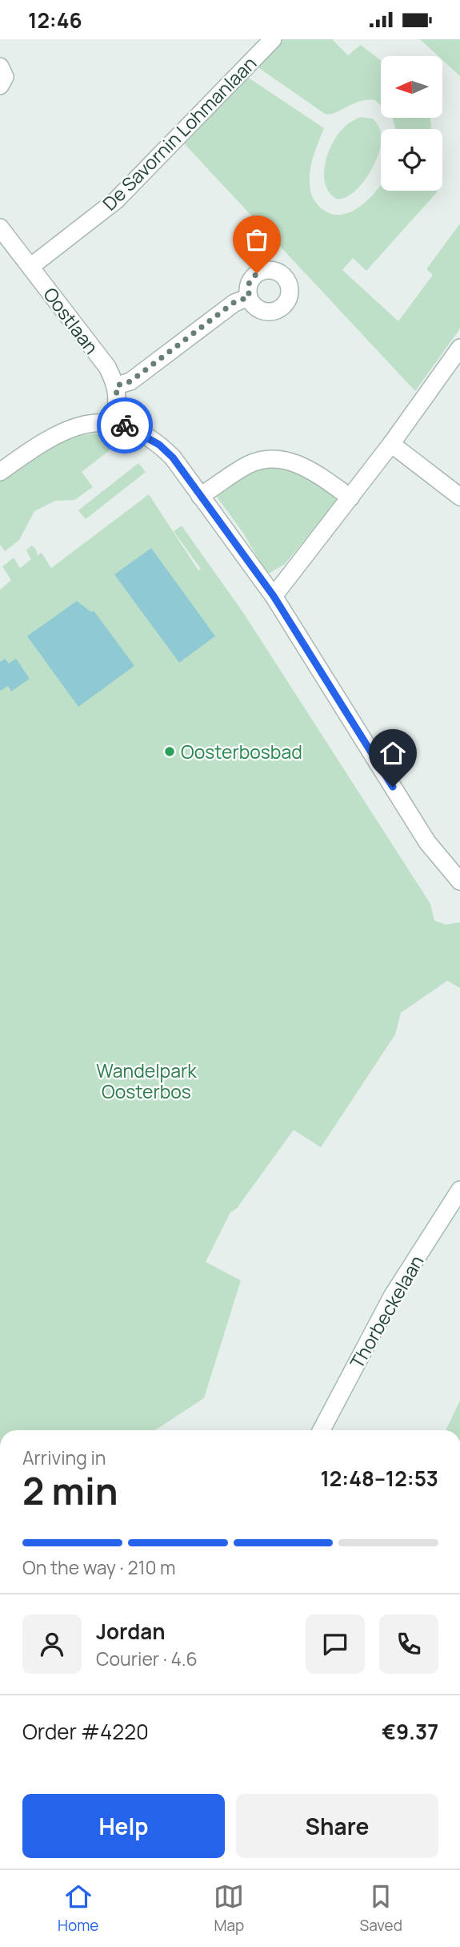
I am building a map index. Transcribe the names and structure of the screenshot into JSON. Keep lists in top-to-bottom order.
{
  "streets": {
    "street": ["De Savornin Lohmanlaan", "Oostlaan", "Thorbeckelaan"]
  },
  "crossings": [
    ["De Savornin Lohmanlaan", "Oostlaan"]
  ],
  "parks": ["Wandelpark Oosterbos"],
  "places": ["Oosterbosbad"],
  "north": "left",
  "page": {
    "status": "12:46",
    "heading": ["2 min", "Arriving in", "12:48–12:53"],
    "panel": [
      "Jordan",
      "Courier · 4.6",
      "Order #4220",
      "€9.37"
    ],
    "bar": "On the way · 210 m",
    "buttons": ["Help", "Share"],
    "tabs": ["Home", "Map", "Saved"]
  }
}
